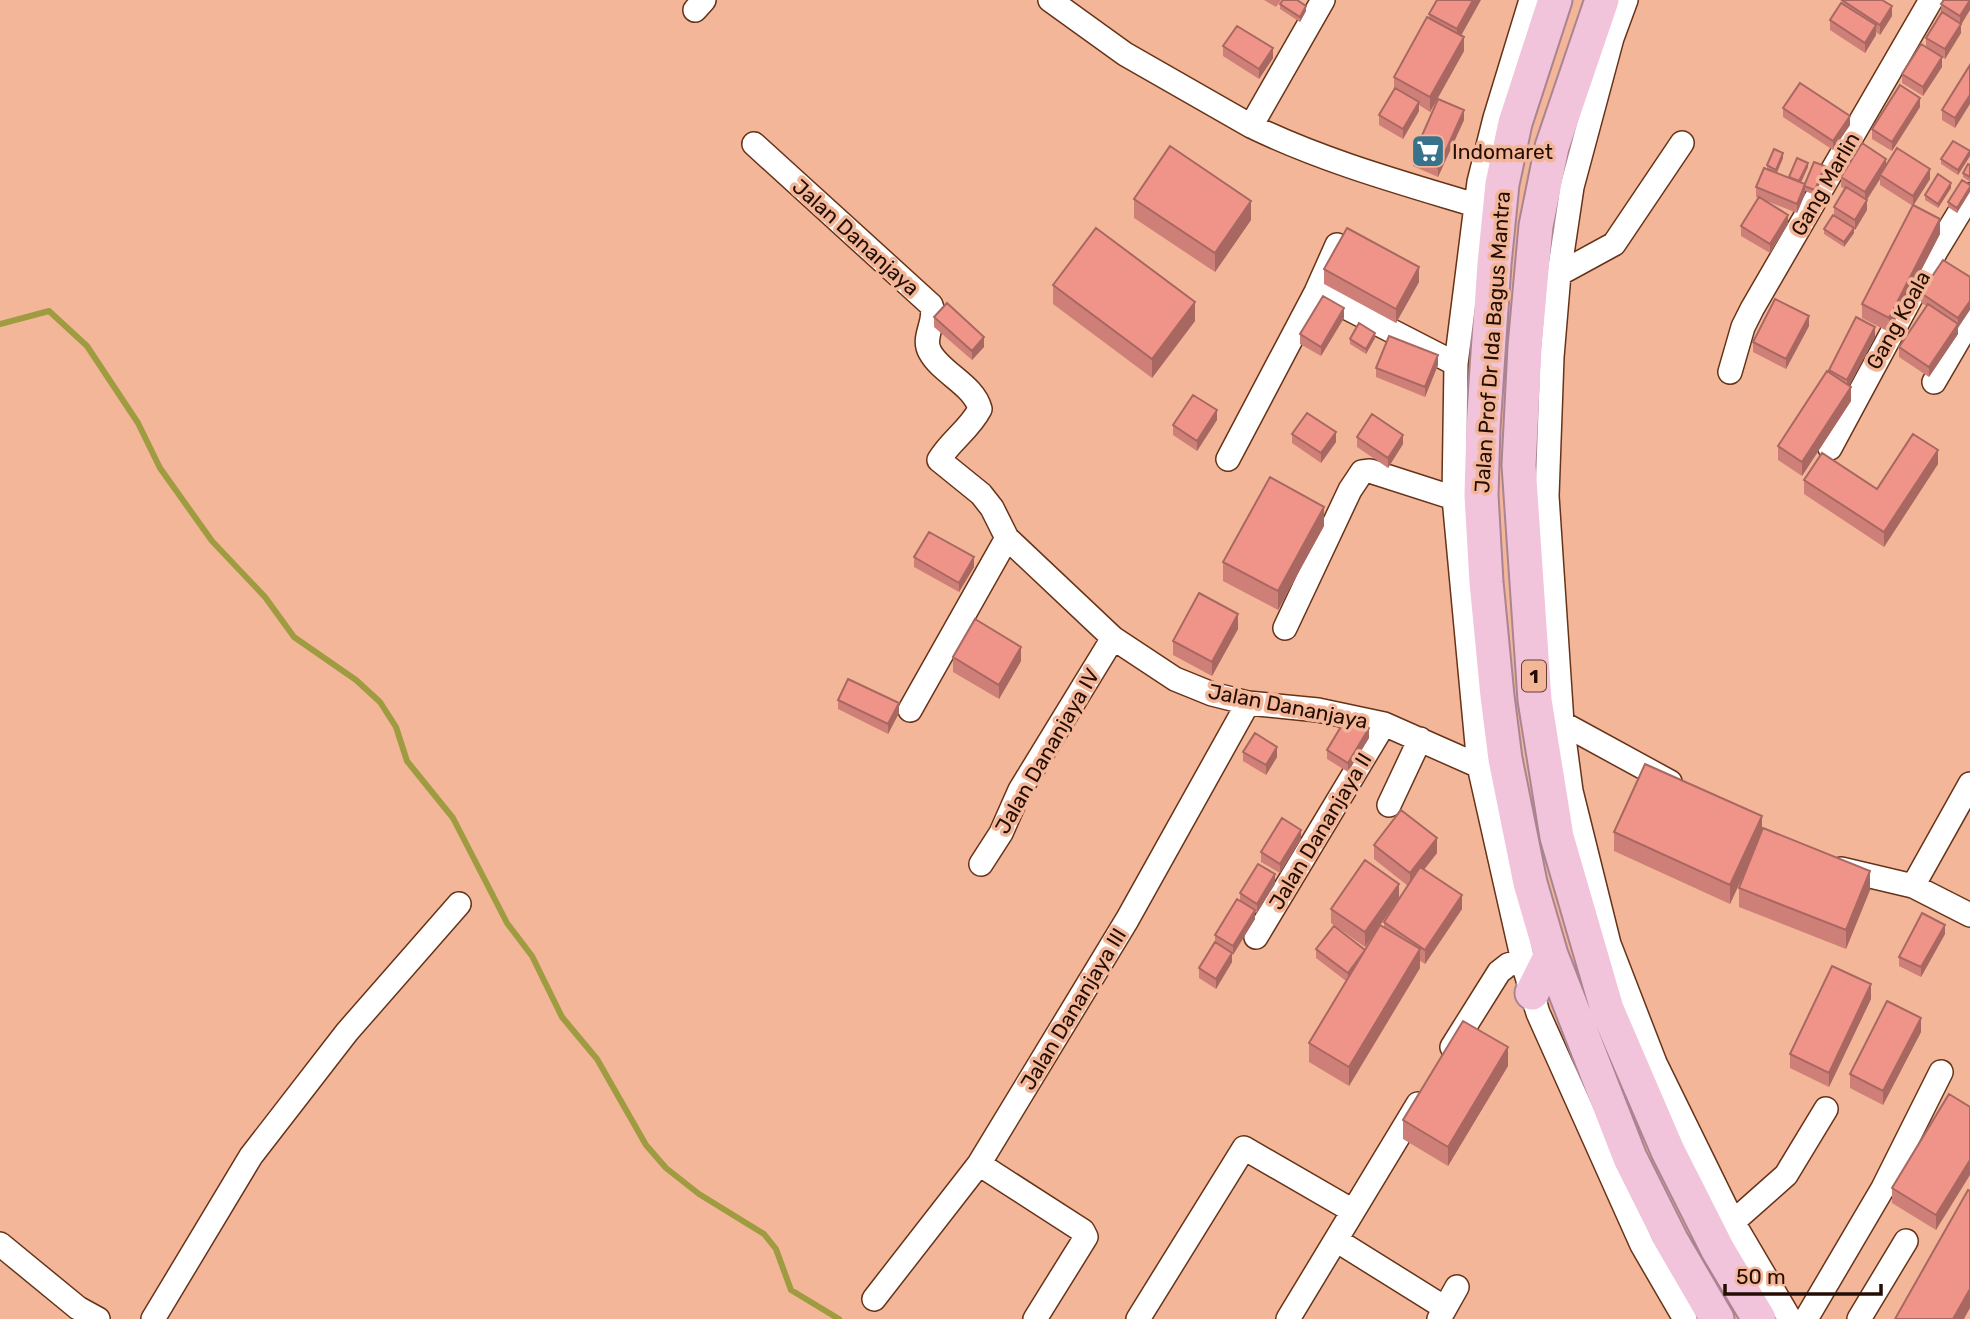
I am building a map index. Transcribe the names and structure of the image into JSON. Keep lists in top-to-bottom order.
{
  "streets": {
    "highway": ["Jalan Prof Dr Ida Bagus Mantra", "1"],
    "street": [
      "Gang Marlin",
      "Jalan Dananjaya",
      "Gang Koala",
      "Jalan Dananjaya IV",
      "Jalan Dananjaya II",
      "Jalan Dananjaya III"
    ]
  },
  "crossings": [
    ["Jalan Dananjaya", "Jalan Dananjaya IV"],
    ["Jalan Dananjaya", "Jalan Dananjaya II"],
    ["Jalan Dananjaya", "Jalan Dananjaya III"]
  ],
  "places": {
    "supermarket": ["Indomaret"]
  },
  "scale_bar": "50 m"
}
